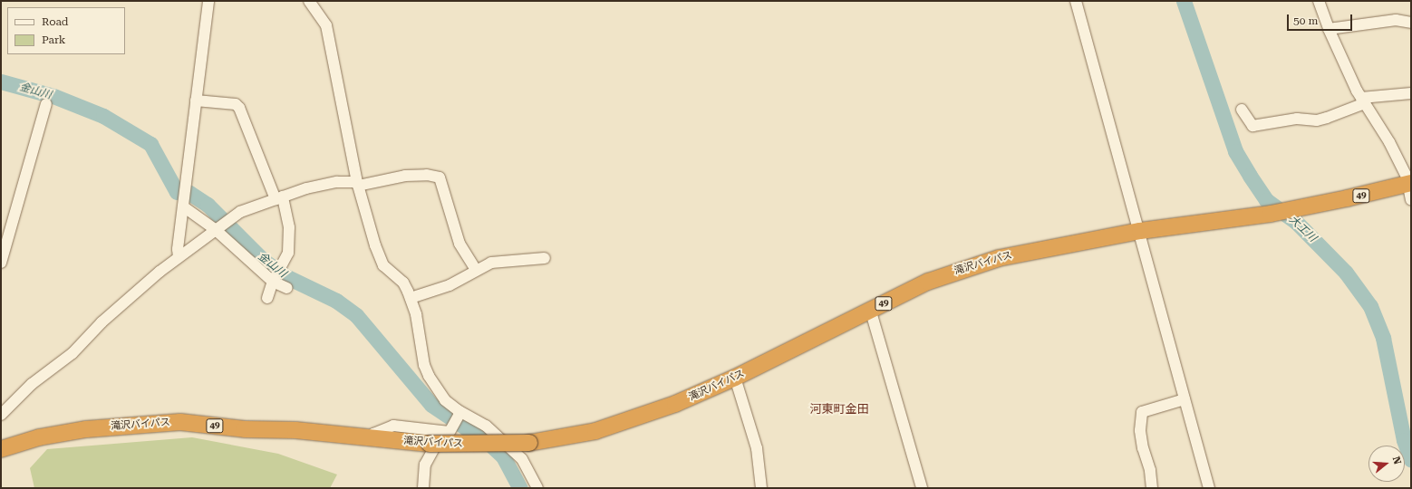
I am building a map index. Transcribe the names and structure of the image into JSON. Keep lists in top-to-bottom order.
{
  "streets": {
    "highway": ["49", "滝沢バイパス"]
  },
  "districts": ["河東町金田"],
  "water": ["金山川", "大工川"],
  "legend": ["Road", "Park"],
  "scale_bar": "50 m",
  "north": "right"
}
